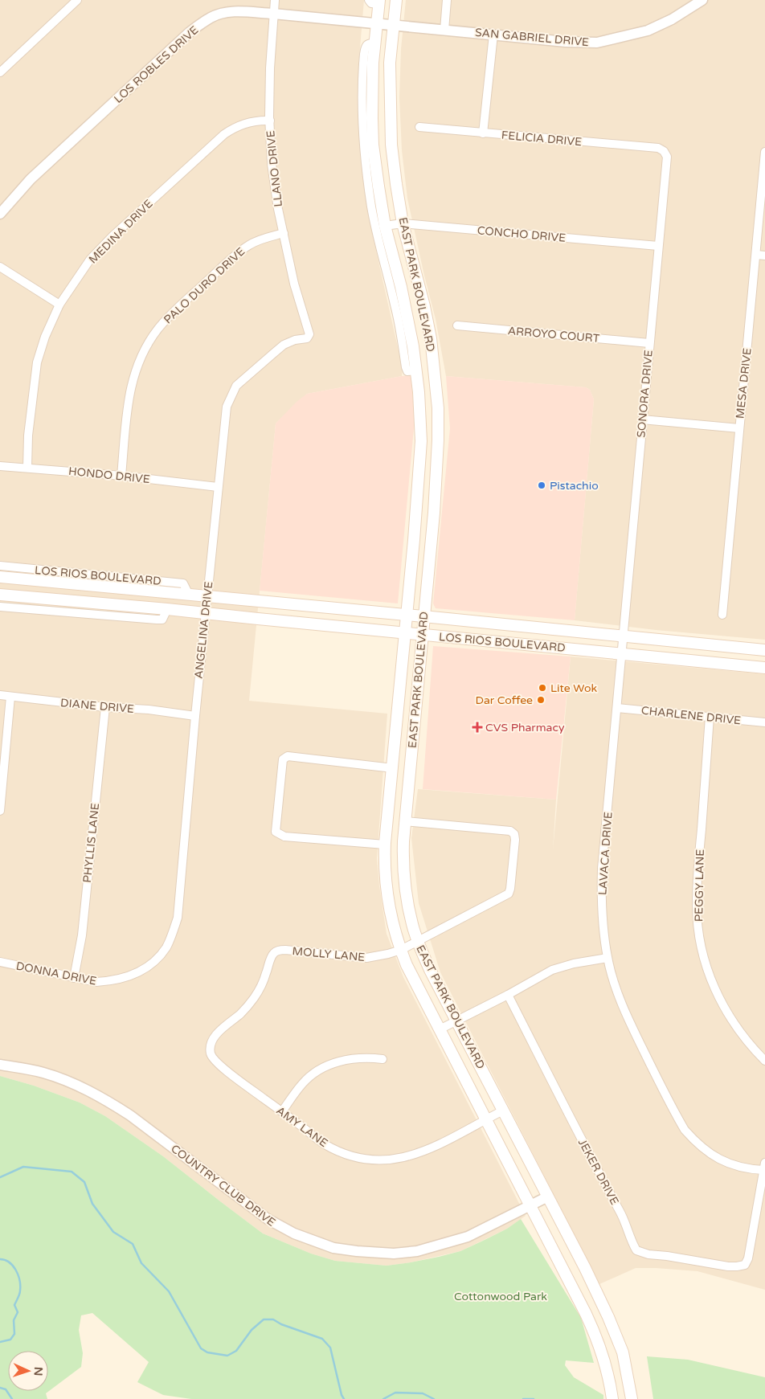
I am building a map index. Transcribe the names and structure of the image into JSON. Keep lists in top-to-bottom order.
{
  "streets": {
    "main road": ["EAST PARK BOULEVARD", "LOS RIOS BOULEVARD"],
    "street": [
      "SAN GABRIEL DRIVE",
      "LOS ROBLES DRIVE",
      "FELICIA DRIVE",
      "LLANO DRIVE",
      "MEDINA DRIVE",
      "CONCHO DRIVE",
      "PALO DURO DRIVE",
      "ARROYO COURT",
      "MESA DRIVE",
      "SONORA DRIVE",
      "HONDO DRIVE",
      "ANGELINA DRIVE",
      "DIANE DRIVE",
      "CHARLENE DRIVE",
      "PHYLLIS LANE",
      "LAVACA DRIVE",
      "PEGGY LANE",
      "MOLLY LANE",
      "DONNA DRIVE",
      "AMY LANE",
      "JEKER DRIVE",
      "COUNTRY CLUB DRIVE"
    ]
  },
  "crossings": [
    ["SAN GABRIEL DRIVE", "LOS ROBLES DRIVE"],
    ["SAN GABRIEL DRIVE", "EAST PARK BOULEVARD"],
    ["LOS ROBLES DRIVE", "LLANO DRIVE"],
    ["LOS ROBLES DRIVE", "EAST PARK BOULEVARD"],
    ["FELICIA DRIVE", "SONORA DRIVE"],
    ["LLANO DRIVE", "MEDINA DRIVE"],
    ["LLANO DRIVE", "PALO DURO DRIVE"],
    ["LLANO DRIVE", "ANGELINA DRIVE"],
    ["MEDINA DRIVE", "HONDO DRIVE"],
    ["CONCHO DRIVE", "EAST PARK BOULEVARD"],
    ["CONCHO DRIVE", "SONORA DRIVE"],
    ["EAST PARK BOULEVARD", "LOS RIOS BOULEVARD"],
    ["EAST PARK BOULEVARD", "MOLLY LANE"],
    ["EAST PARK BOULEVARD", "AMY LANE"],
    ["EAST PARK BOULEVARD", "COUNTRY CLUB DRIVE"],
    ["PALO DURO DRIVE", "HONDO DRIVE"],
    ["ARROYO COURT", "SONORA DRIVE"],
    ["SONORA DRIVE", "LOS RIOS BOULEVARD"],
    ["SONORA DRIVE", "LAVACA DRIVE"],
    ["HONDO DRIVE", "ANGELINA DRIVE"],
    ["LOS RIOS BOULEVARD", "ANGELINA DRIVE"],
    ["LOS RIOS BOULEVARD", "LAVACA DRIVE"],
    ["ANGELINA DRIVE", "DIANE DRIVE"],
    ["ANGELINA DRIVE", "DONNA DRIVE"],
    ["DIANE DRIVE", "PHYLLIS LANE"],
    ["CHARLENE DRIVE", "LAVACA DRIVE"],
    ["CHARLENE DRIVE", "PEGGY LANE"],
    ["PHYLLIS LANE", "DONNA DRIVE"],
    ["LAVACA DRIVE", "JEKER DRIVE"],
    ["MOLLY LANE", "AMY LANE"]
  ],
  "parks": ["Cottonwood Park"],
  "places": {
    "other": ["Pistachio", "Lite Wok", "Dar Coffee"],
    "health": ["CVS Pharmacy"]
  },
  "north": "right"
}
